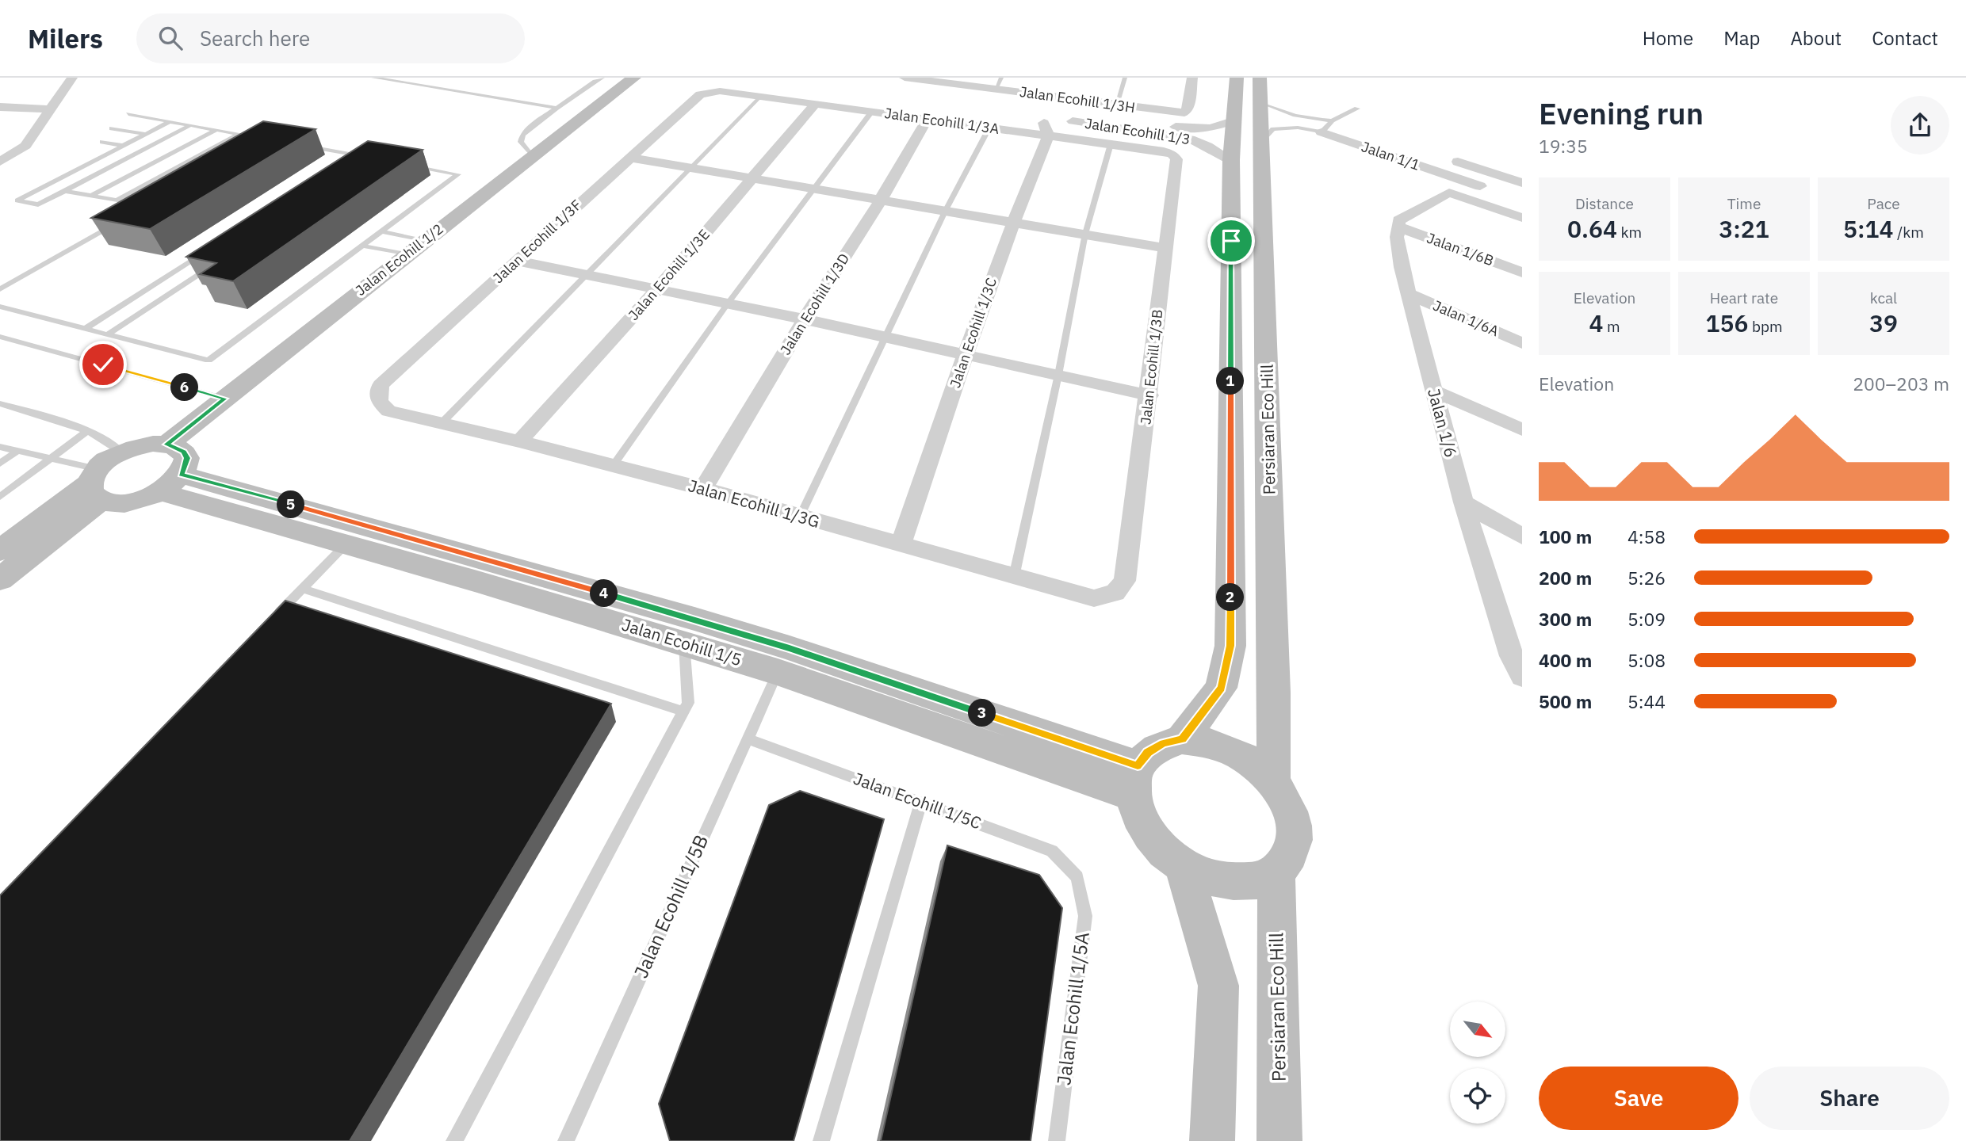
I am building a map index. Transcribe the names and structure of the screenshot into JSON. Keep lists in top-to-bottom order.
{
  "streets": {
    "street": [
      "Jalan Ecohill 1/3H",
      "Jalan Ecohill 1/3A",
      "Jalan Ecohill 1/3",
      "Jalan 1/1",
      "Jalan Ecohill 1/3F",
      "Jalan 1/6B",
      "Jalan Ecohill 1/2",
      "Jalan Ecohill 1/3E",
      "Jalan Ecohill 1/3D",
      "Jalan 1/6A",
      "Jalan Ecohill 1/3C",
      "Jalan Ecohill 1/3B",
      "Jalan 1/6",
      "Persiaran Eco Hill",
      "Jalan Ecohill 1/3G",
      "Jalan Ecohill 1/5"
    ],
    "lane": ["Jalan Ecohill 1/5C", "Jalan Ecohill 1/5B", "Jalan Ecohill 1/5A"]
  },
  "crossings": [
    ["Jalan Ecohill 1/3H", "Jalan Ecohill 1/3"],
    ["Jalan Ecohill 1/3A", "Jalan Ecohill 1/3"],
    ["Jalan Ecohill 1/3A", "Jalan Ecohill 1/3F"],
    ["Jalan Ecohill 1/3A", "Jalan Ecohill 1/3E"],
    ["Jalan Ecohill 1/3A", "Jalan Ecohill 1/3D"],
    ["Jalan Ecohill 1/3A", "Jalan Ecohill 1/3C"],
    ["Jalan Ecohill 1/3A", "Jalan Ecohill 1/3B"],
    ["Jalan Ecohill 1/3", "Jalan Ecohill 1/3C"],
    ["Jalan 1/1", "Persiaran Eco Hill"],
    ["Jalan Ecohill 1/3F", "Jalan Ecohill 1/3G"],
    ["Jalan 1/6B", "Jalan 1/6"],
    ["Jalan Ecohill 1/3E", "Jalan Ecohill 1/3G"],
    ["Jalan Ecohill 1/3D", "Jalan Ecohill 1/3G"],
    ["Jalan 1/6A", "Jalan 1/6"],
    ["Jalan Ecohill 1/3C", "Jalan Ecohill 1/3G"],
    ["Jalan Ecohill 1/3B", "Jalan Ecohill 1/3G"],
    ["Persiaran Eco Hill", "Jalan Ecohill 1/5"],
    ["Jalan Ecohill 1/5", "Jalan Ecohill 1/5B"],
    ["Jalan Ecohill 1/5C", "Jalan Ecohill 1/5B"],
    ["Jalan Ecohill 1/5C", "Jalan Ecohill 1/5A"]
  ],
  "north": "bottom right",
  "page": {
    "header": "Milers",
    "search": "Search here",
    "nav": [
      "Home",
      "Map",
      "About",
      "Contact"
    ],
    "heading": ["Evening run", "19:35"],
    "stats": [
      ["Distance", "0.64 km"],
      ["Time", "3:21"],
      ["Pace", "5:14 /km"],
      ["Elevation", "4 m"],
      ["Heart rate", "156 bpm"],
      ["kcal", "39"]
    ],
    "chart": ["Elevation", "200–203 m"],
    "pins": [
      "1",
      "6",
      "5",
      "4",
      "2",
      "3"
    ],
    "list": [
      {
        "name": "100 m",
        "note": "4:58"
      },
      {
        "name": "200 m",
        "note": "5:26"
      },
      {
        "name": "300 m",
        "note": "5:09"
      },
      {
        "name": "400 m",
        "note": "5:08"
      },
      {
        "name": "500 m",
        "note": "5:44"
      }
    ],
    "buttons": ["Save", "Share"]
  }
}
